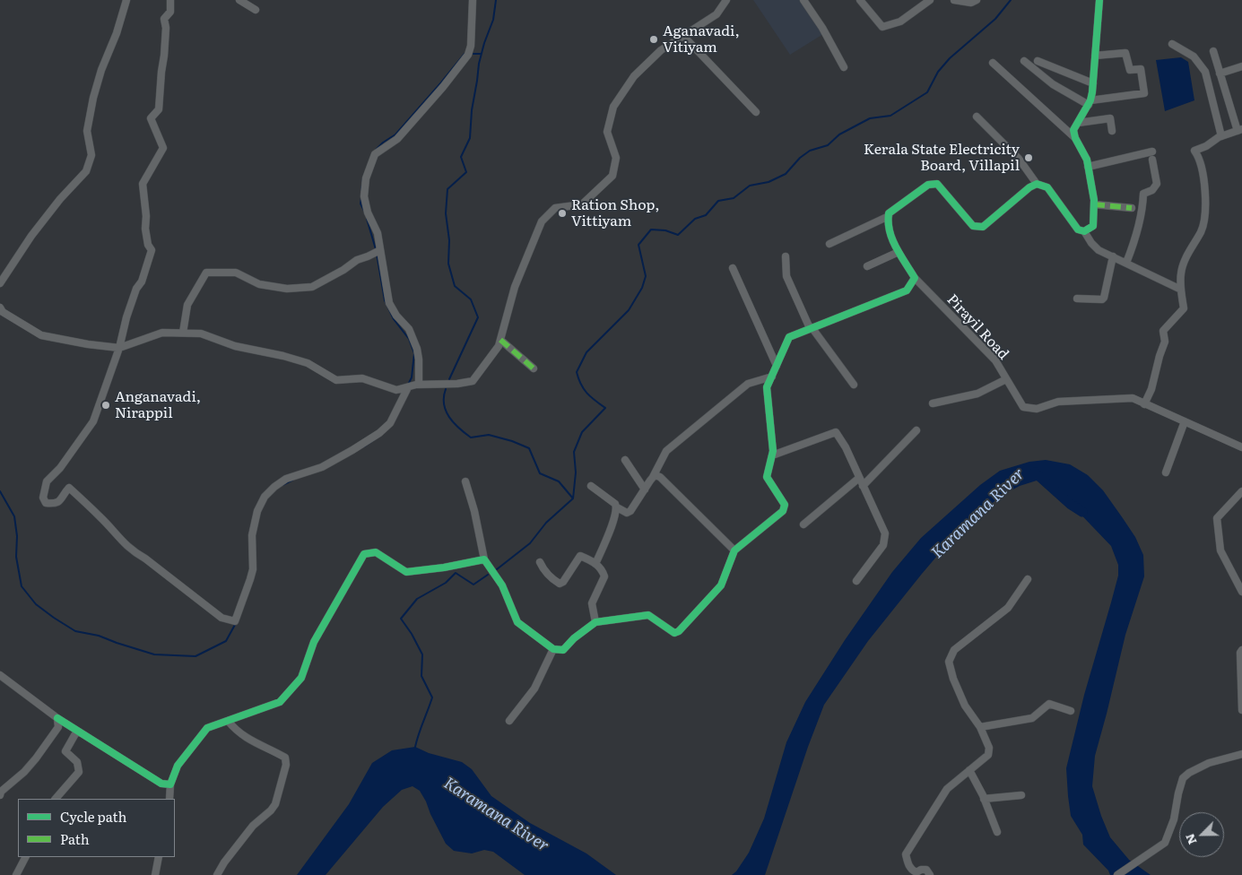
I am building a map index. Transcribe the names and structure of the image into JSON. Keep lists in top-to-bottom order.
{
  "streets": {
    "street": ["Pirayil Road"]
  },
  "water": ["Karamana River"],
  "places": [
    "Aganavadi, Vitiyam",
    "Kerala State Electricity Board, Villapil",
    "Ration Shop, Vittiyam",
    "Anganavadi, Nirappil"
  ],
  "legend": ["Cycle path", "Path"],
  "north": "bottom left"
}
